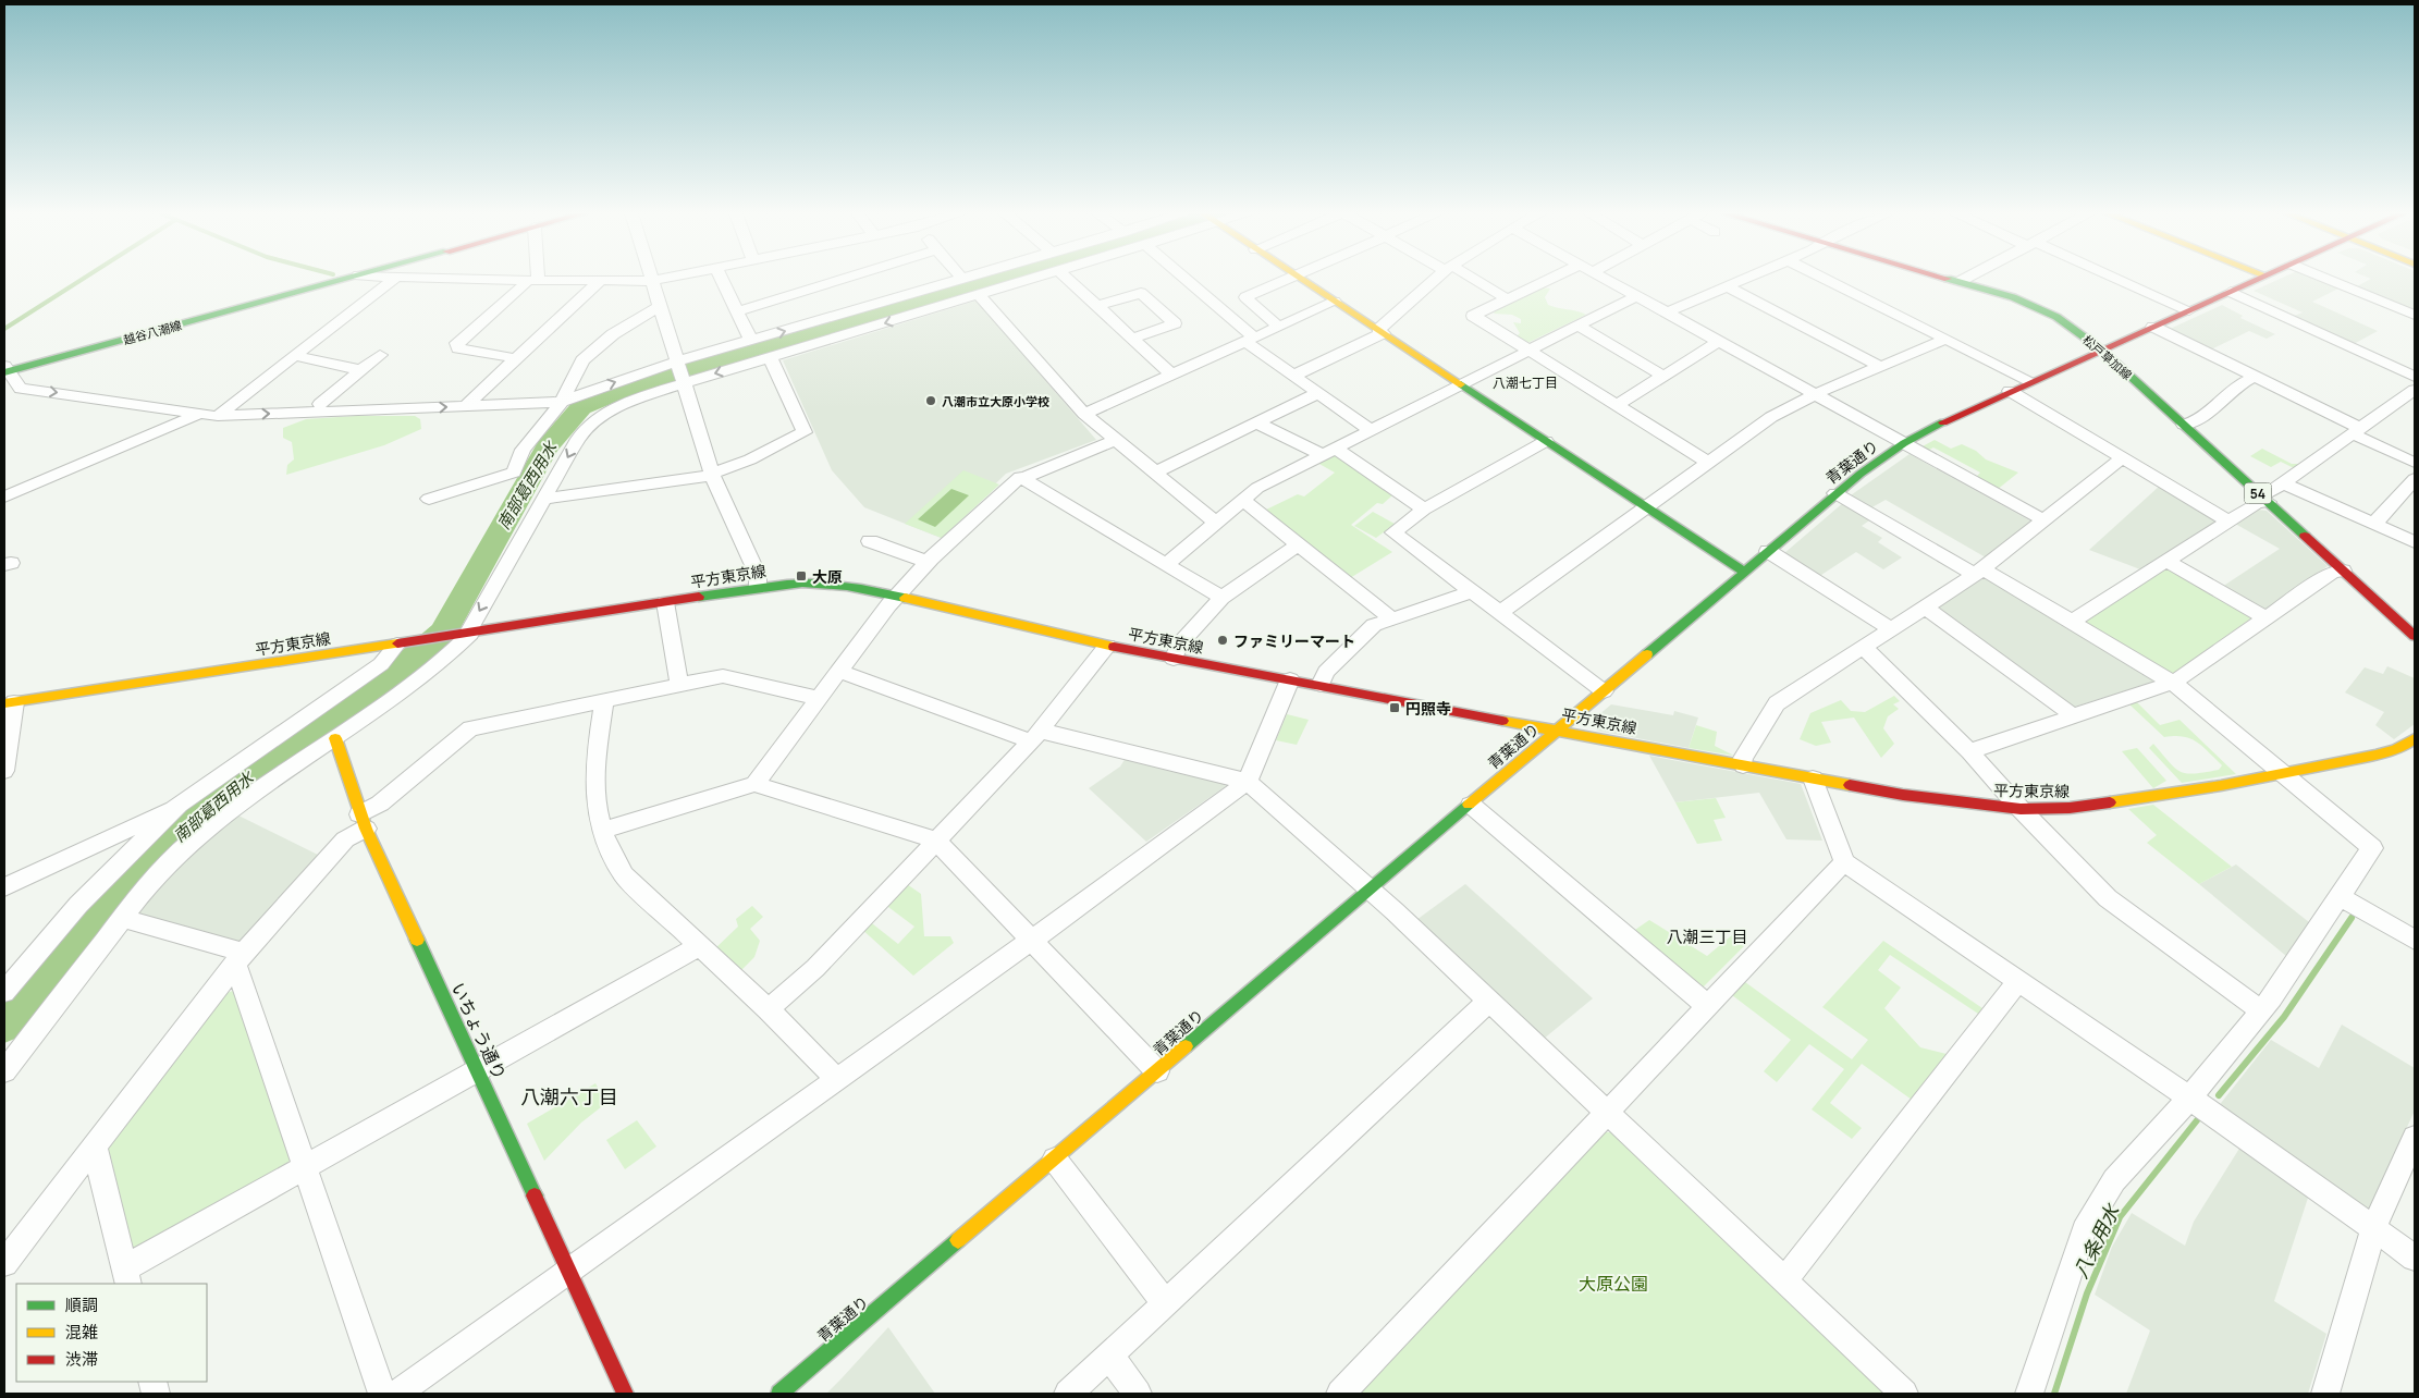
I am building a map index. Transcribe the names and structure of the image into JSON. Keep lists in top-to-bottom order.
{
  "streets": {
    "street": [
      "越谷八潮線",
      "松戸草加線",
      "青葉通り",
      "54",
      "平方東京線",
      "いちょう通り"
    ]
  },
  "crossings": [
    ["松戸草加線", "青葉通り"],
    ["青葉通り", "平方東京線"]
  ],
  "districts": ["八潮七丁目", "八潮三丁目", "八潮六丁目"],
  "water": ["南部葛西用水", "八条用水"],
  "parks": ["大原公園"],
  "places": {
    "other": ["八潮市立大原小学校", "ファミリーマート"],
    "transit": ["大原", "円照寺"]
  },
  "legend": ["順調", "混雑", "渋滞"]
}
